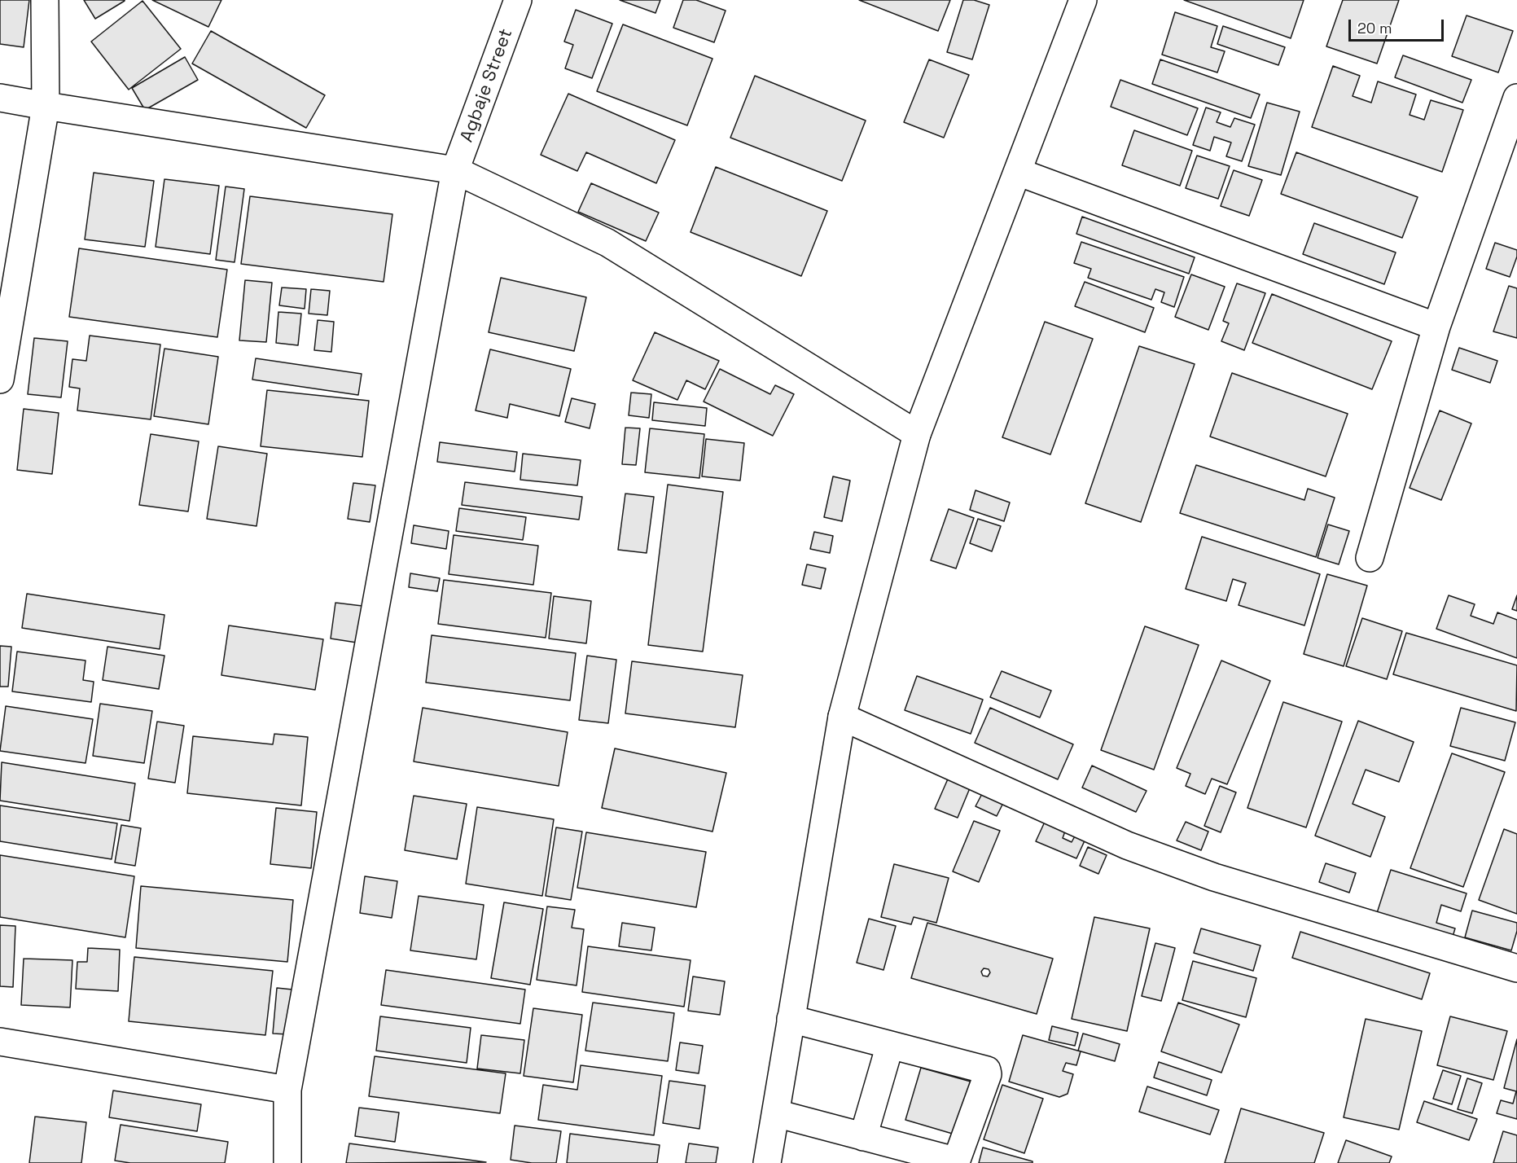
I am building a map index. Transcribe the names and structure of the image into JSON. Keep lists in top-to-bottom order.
{
  "streets": {
    "street": ["Agbaje Street"]
  },
  "scale_bar": "20 m"
}
